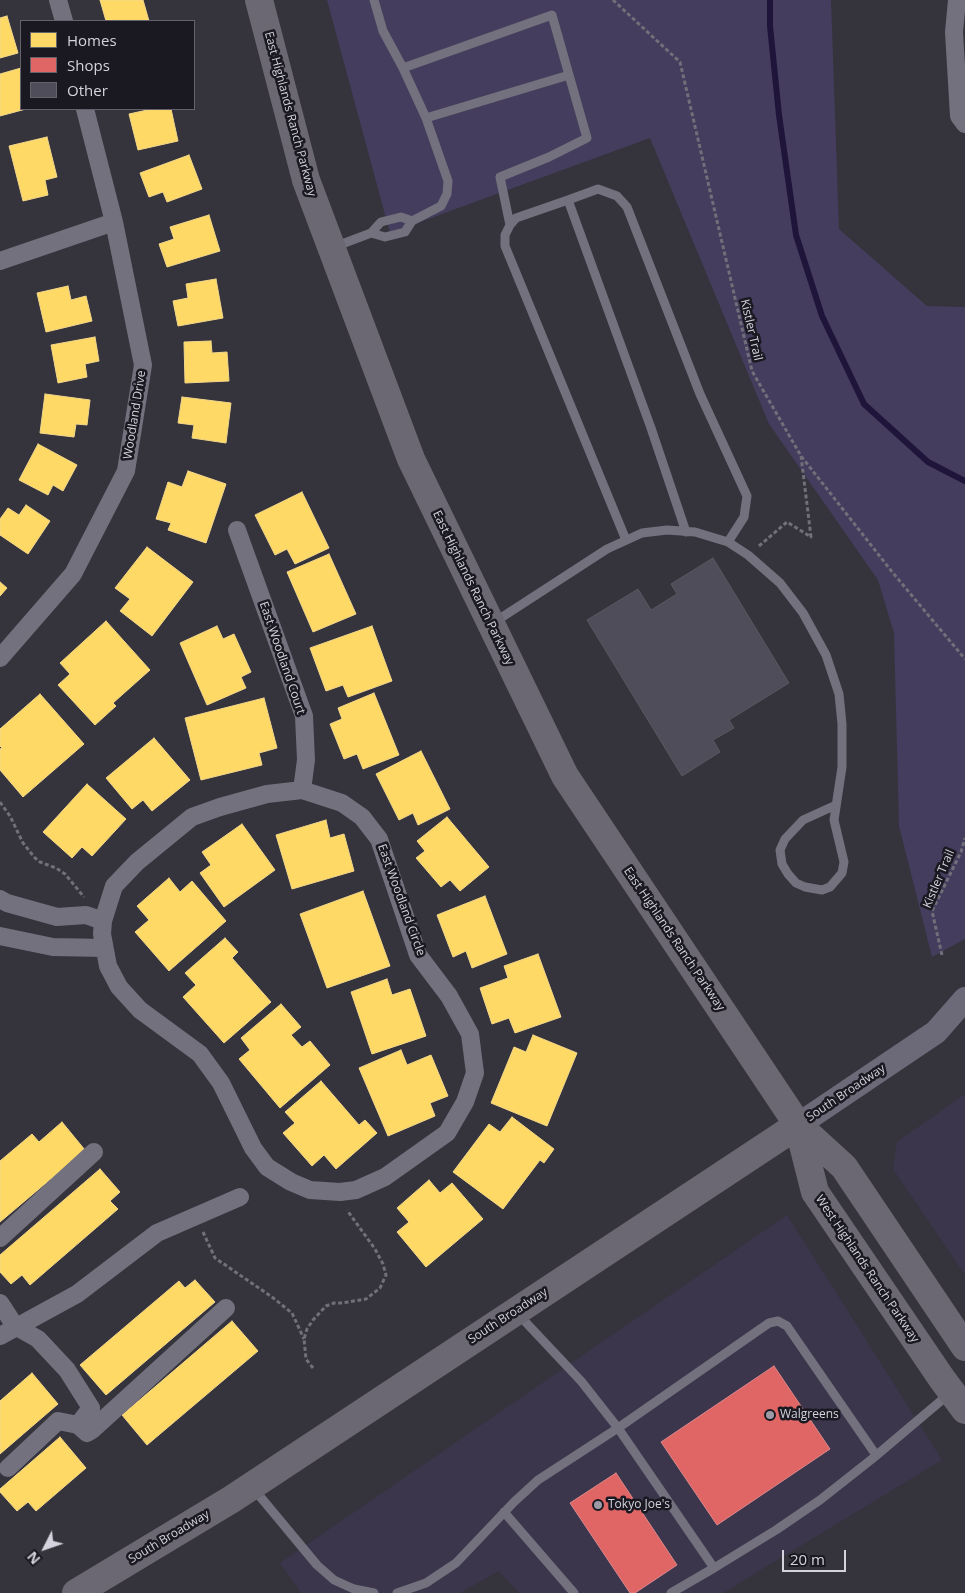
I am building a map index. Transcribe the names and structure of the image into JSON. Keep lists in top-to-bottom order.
{
  "streets": {
    "main road": ["East Highlands Ranch Parkway", "South Broadway", "West Highlands Ranch Parkway"],
    "street": ["Woodland Drive", "East Woodland Court", "East Woodland Circle"],
    "path": ["Kistler Trail"]
  },
  "crossings": [
    ["East Highlands Ranch Parkway", "South Broadway"],
    ["East Highlands Ranch Parkway", "West Highlands Ranch Parkway"],
    ["East Woodland Court", "East Woodland Circle"],
    ["South Broadway", "West Highlands Ranch Parkway"]
  ],
  "places": ["Walgreens", "Tokyo Joe's"],
  "legend": ["Homes", "Shops", "Other"],
  "scale_bar": "20 m",
  "north": "bottom left"
}
